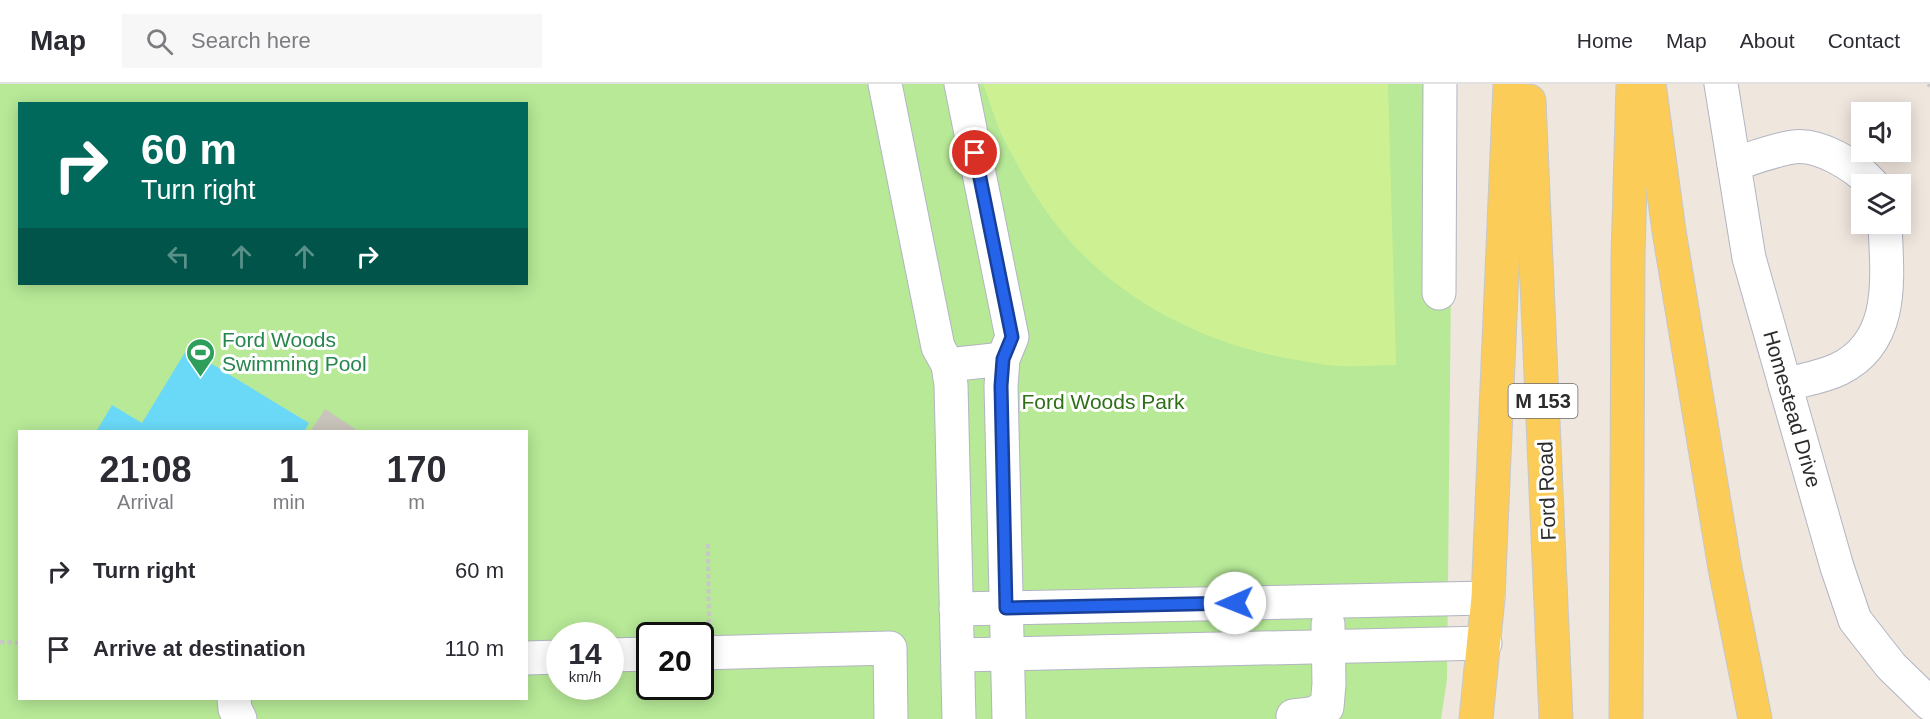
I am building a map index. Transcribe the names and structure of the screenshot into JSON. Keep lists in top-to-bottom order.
{
  "streets": {
    "main road": ["M 153", "Ford Road"],
    "street": ["Homestead Drive"]
  },
  "parks": ["Ford Woods Park"],
  "places": {
    "sports": ["Ford Woods Swimming Pool"]
  },
  "page": {
    "header": "Map",
    "search": "Search here",
    "nav": [
      "Home",
      "Map",
      "About",
      "Contact"
    ],
    "turn": ["60 m", "Turn right"],
    "eta": [
      "21:08",
      "Arrival",
      "1",
      "min",
      "170",
      "m"
    ],
    "list": [
      {
        "name": "Turn right",
        "value": "60 m"
      },
      {
        "name": "Arrive at destination",
        "value": "110 m"
      }
    ],
    "speed": "14 km/h",
    "limit": "20"
  }
}
